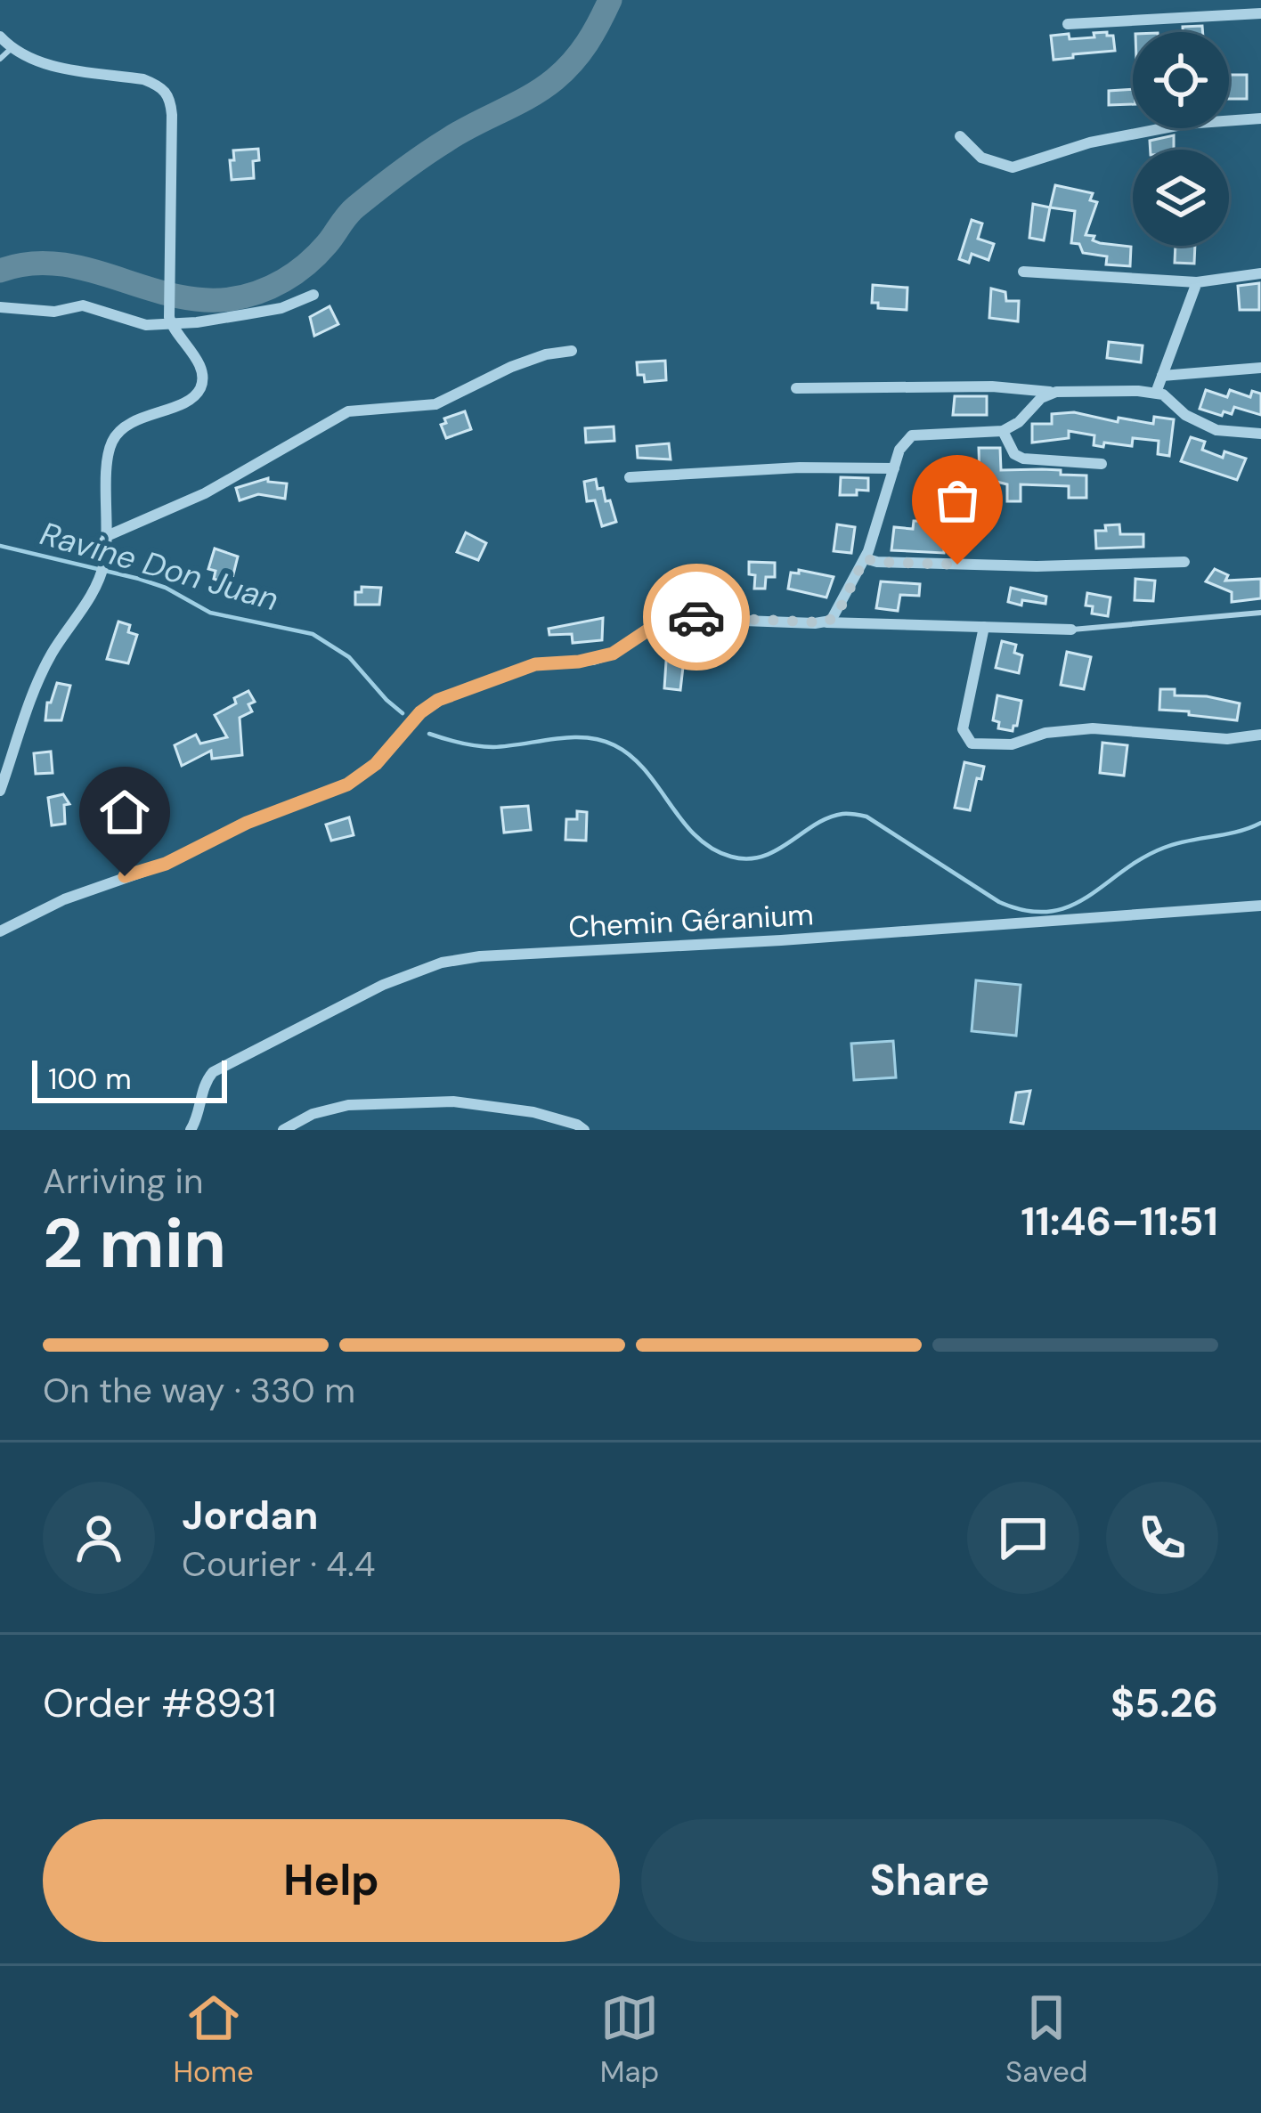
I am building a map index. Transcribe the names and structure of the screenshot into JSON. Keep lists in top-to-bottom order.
{
  "streets": {
    "street": ["Chemin Géranium"]
  },
  "water": ["Ravine Don Juan"],
  "scale_bar": "100 m",
  "page": {
    "scale": "100 m",
    "heading": ["2 min", "Arriving in", "11:46–11:51"],
    "panel": [
      "Jordan",
      "Courier · 4.4",
      "Order #8931",
      "$5.26"
    ],
    "bar": "On the way · 330 m",
    "buttons": ["Help", "Share"],
    "tabs": ["Home", "Map", "Saved"]
  }
}
